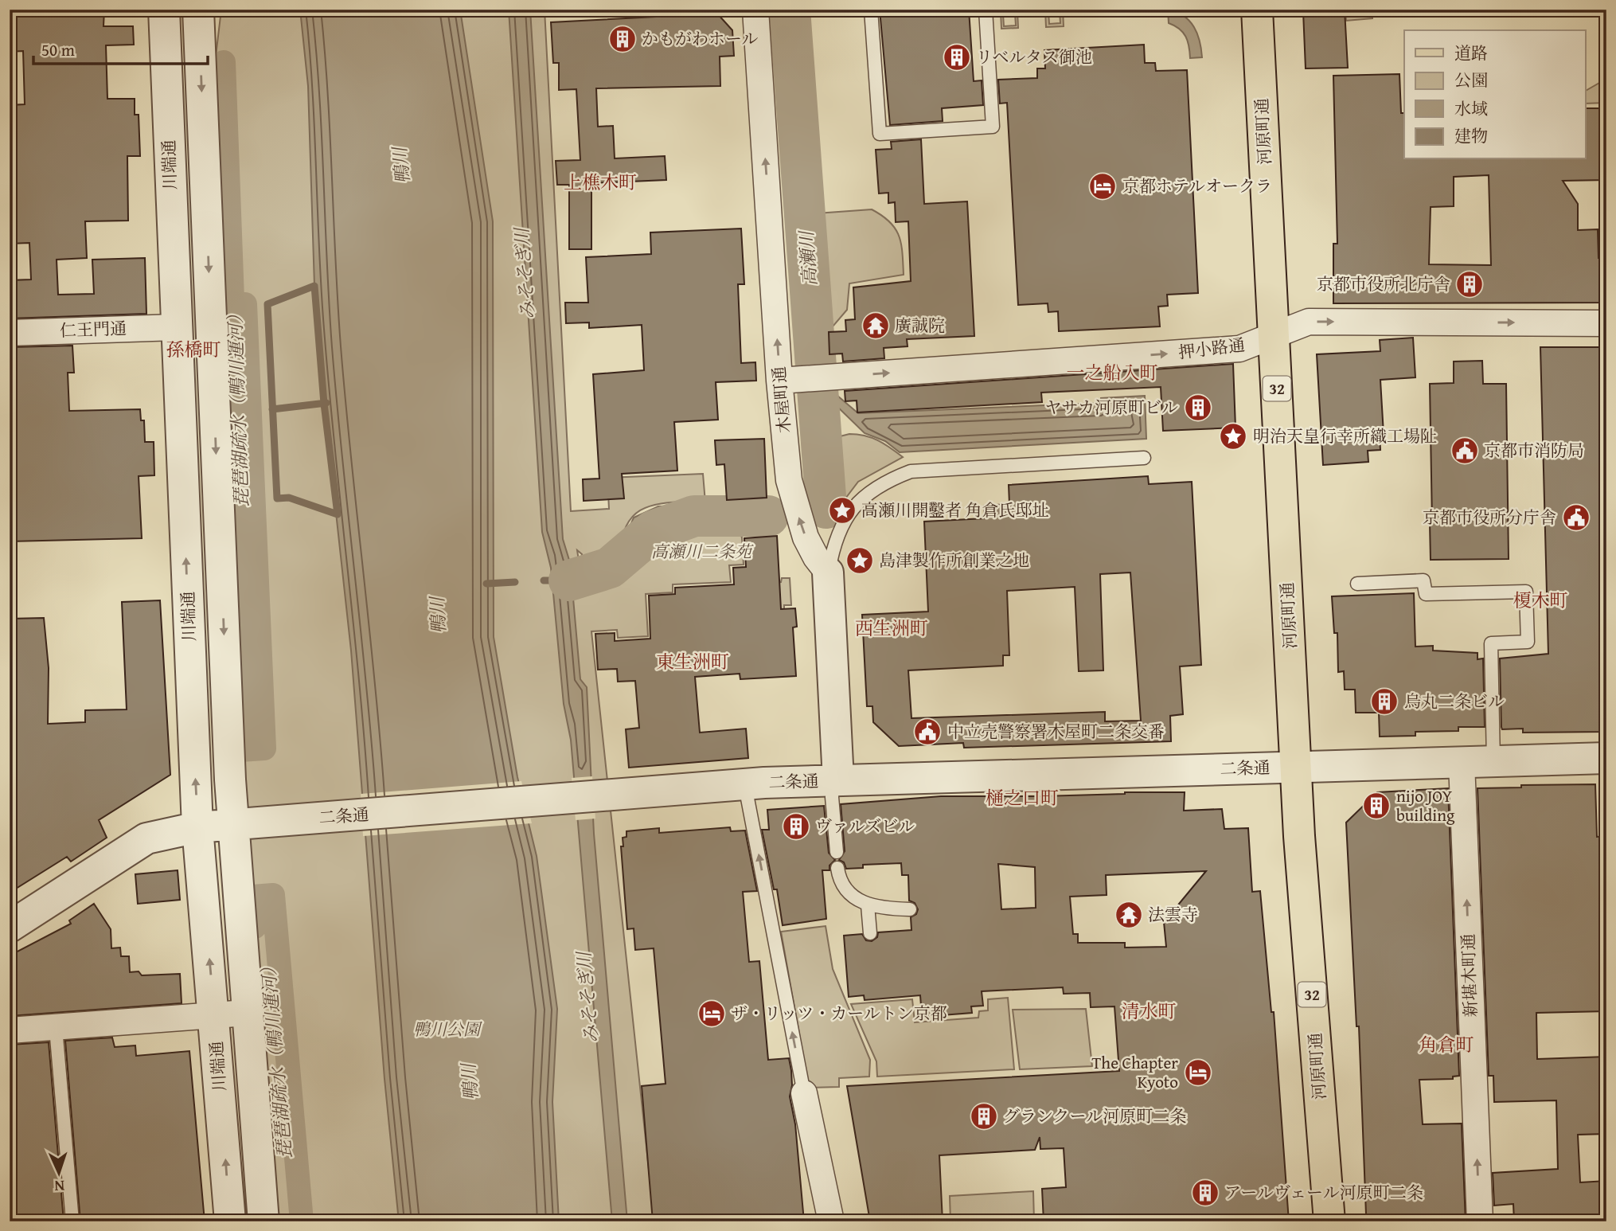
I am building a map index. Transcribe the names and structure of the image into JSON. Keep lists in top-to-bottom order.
{
  "streets": {
    "main road": ["河原町通", "32"],
    "street": [
      "川端通",
      "仁王門通",
      "押小路通",
      "木屋町通",
      "二条通",
      "新堪木町通"
    ]
  },
  "crossings": [
    ["河原町通", "押小路通"],
    ["河原町通", "二条通"],
    ["川端通", "仁王門通"],
    ["川端通", "二条通"],
    ["押小路通", "木屋町通"],
    ["二条通", "新堪木町通"]
  ],
  "one_way": ["押小路通", "木屋町通", "新堪木町通"],
  "districts": [
    "上樵木町",
    "孫橋町",
    "一之船入町",
    "榎木町",
    "西生洲町",
    "東生洲町",
    "樋之口町",
    "清水町",
    "角倉町"
  ],
  "water": [
    "鴨川",
    "高瀬川",
    "みそそぎ川",
    "琵琶湖疏水（鴨川運河）"
  ],
  "parks": ["高瀬川二条苑", "鴨川公園"],
  "places": {
    "building": [
      "かもがわホール",
      "リベルタス御池",
      "京都市役所北庁舎",
      "ヤサカ河原町ビル",
      "烏丸二条ビル",
      "nijo JOY building",
      "ヴァルズビル",
      "グランクール河原町二条",
      "アールヴェール河原町二条"
    ],
    "hotel": ["京都ホテルオークラ", "ザ・リッツ・カールトン京都", "The Chapter Kyoto"],
    "temple": ["廣誠院", "法雲寺"],
    "place": ["明治天皇行幸所織工場阯", "高瀬川開鑿者 角倉氏邸址", "島津製作所創業之地"],
    "public building": ["京都市消防局", "京都市役所分庁舎", "中立売警察署木屋町二条交番"]
  },
  "legend": [
    "道路",
    "公園",
    "水域",
    "建物"
  ],
  "scale_bar": "50 m",
  "north": "bottom"
}
